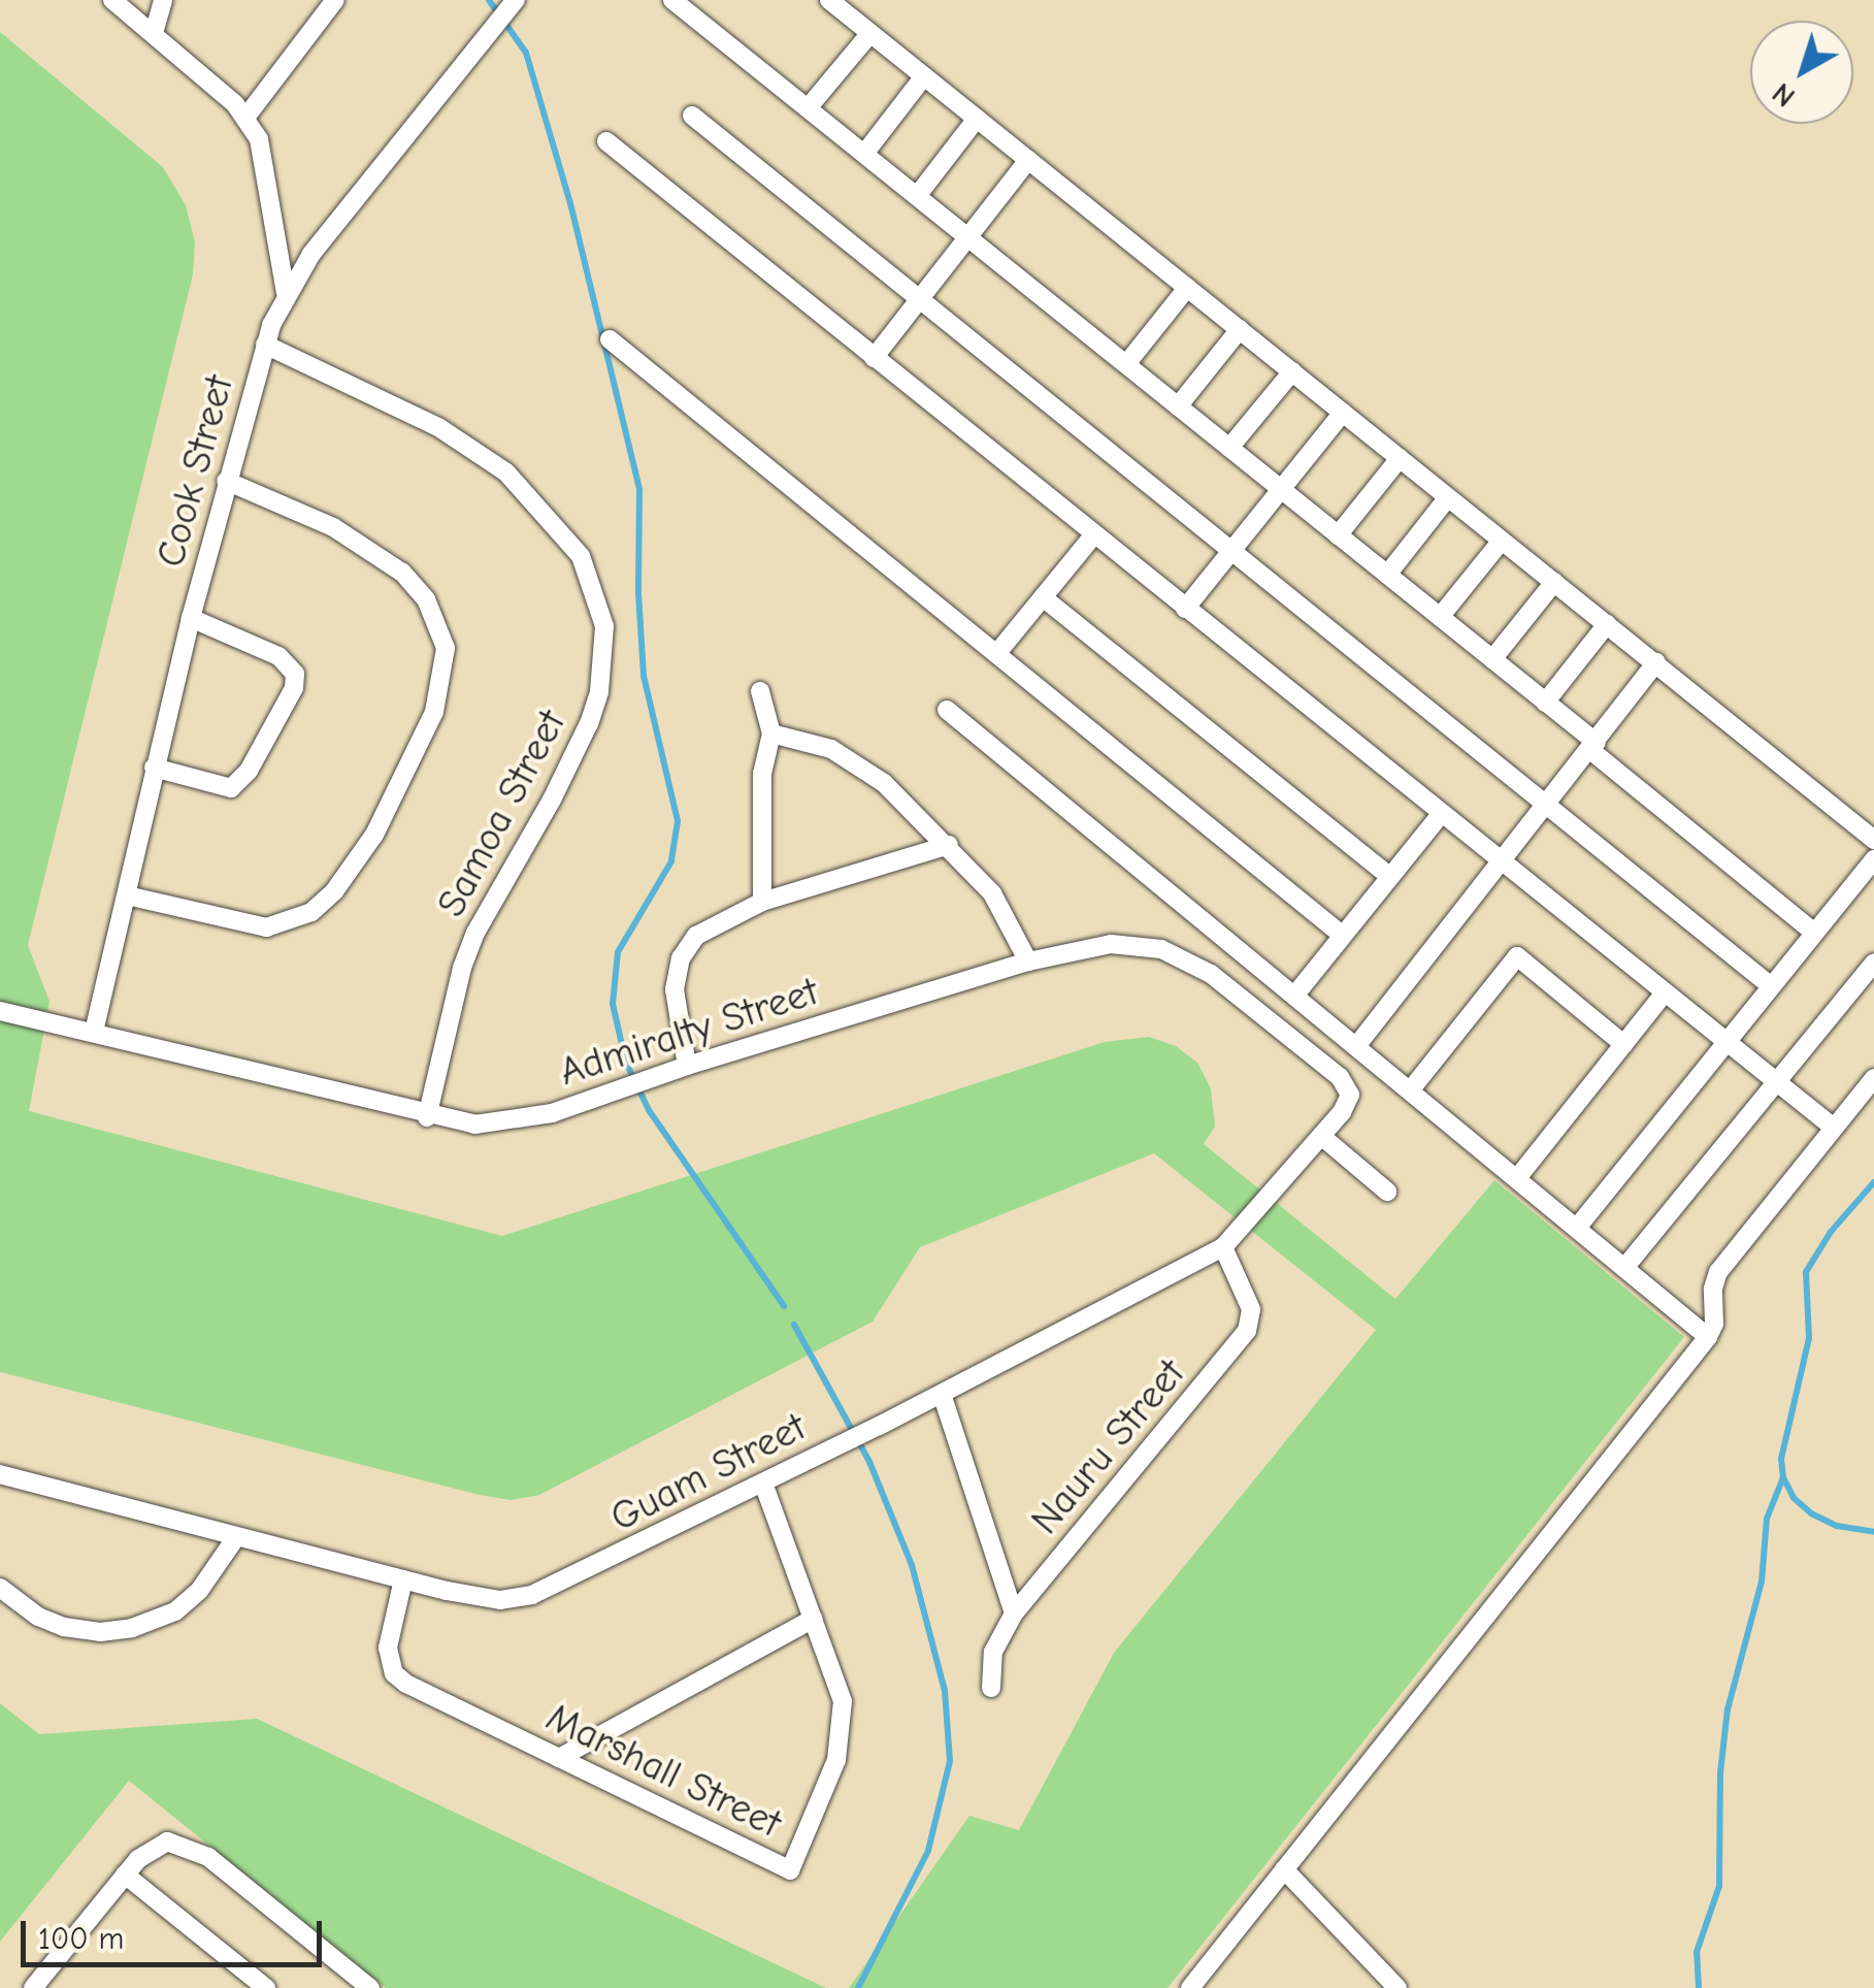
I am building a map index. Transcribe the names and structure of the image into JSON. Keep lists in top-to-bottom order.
{
  "streets": {
    "street": [
      "Cook Street",
      "Samoa Street",
      "Admiralty Street",
      "Nauru Street",
      "Guam Street",
      "Marshall Street"
    ]
  },
  "crossings": [
    ["Cook Street", "Samoa Street"],
    ["Cook Street", "Admiralty Street"],
    ["Samoa Street", "Admiralty Street"],
    ["Admiralty Street", "Guam Street"],
    ["Nauru Street", "Guam Street"],
    ["Guam Street", "Marshall Street"]
  ],
  "scale_bar": "100 m",
  "north": "bottom left"
}
